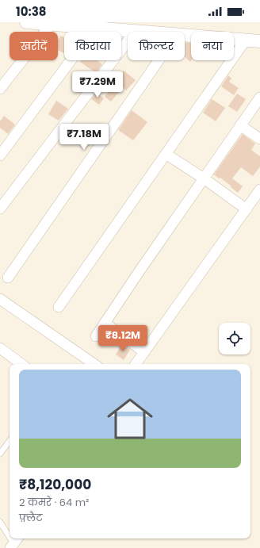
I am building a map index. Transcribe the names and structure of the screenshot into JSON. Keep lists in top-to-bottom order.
{
  "page": {
    "status": "10:38",
    "chip": [
      "खरीदें",
      "किराया",
      "फ़िल्टर",
      "नया"
    ],
    "price": ["₹7.29M", "₹7.18M", "₹8.12M"],
    "list": [
      {
        "name": "₹8,120,000",
        "note": "2 कमरे · 64 m² · फ़्लैट"
      }
    ]
  }
}
